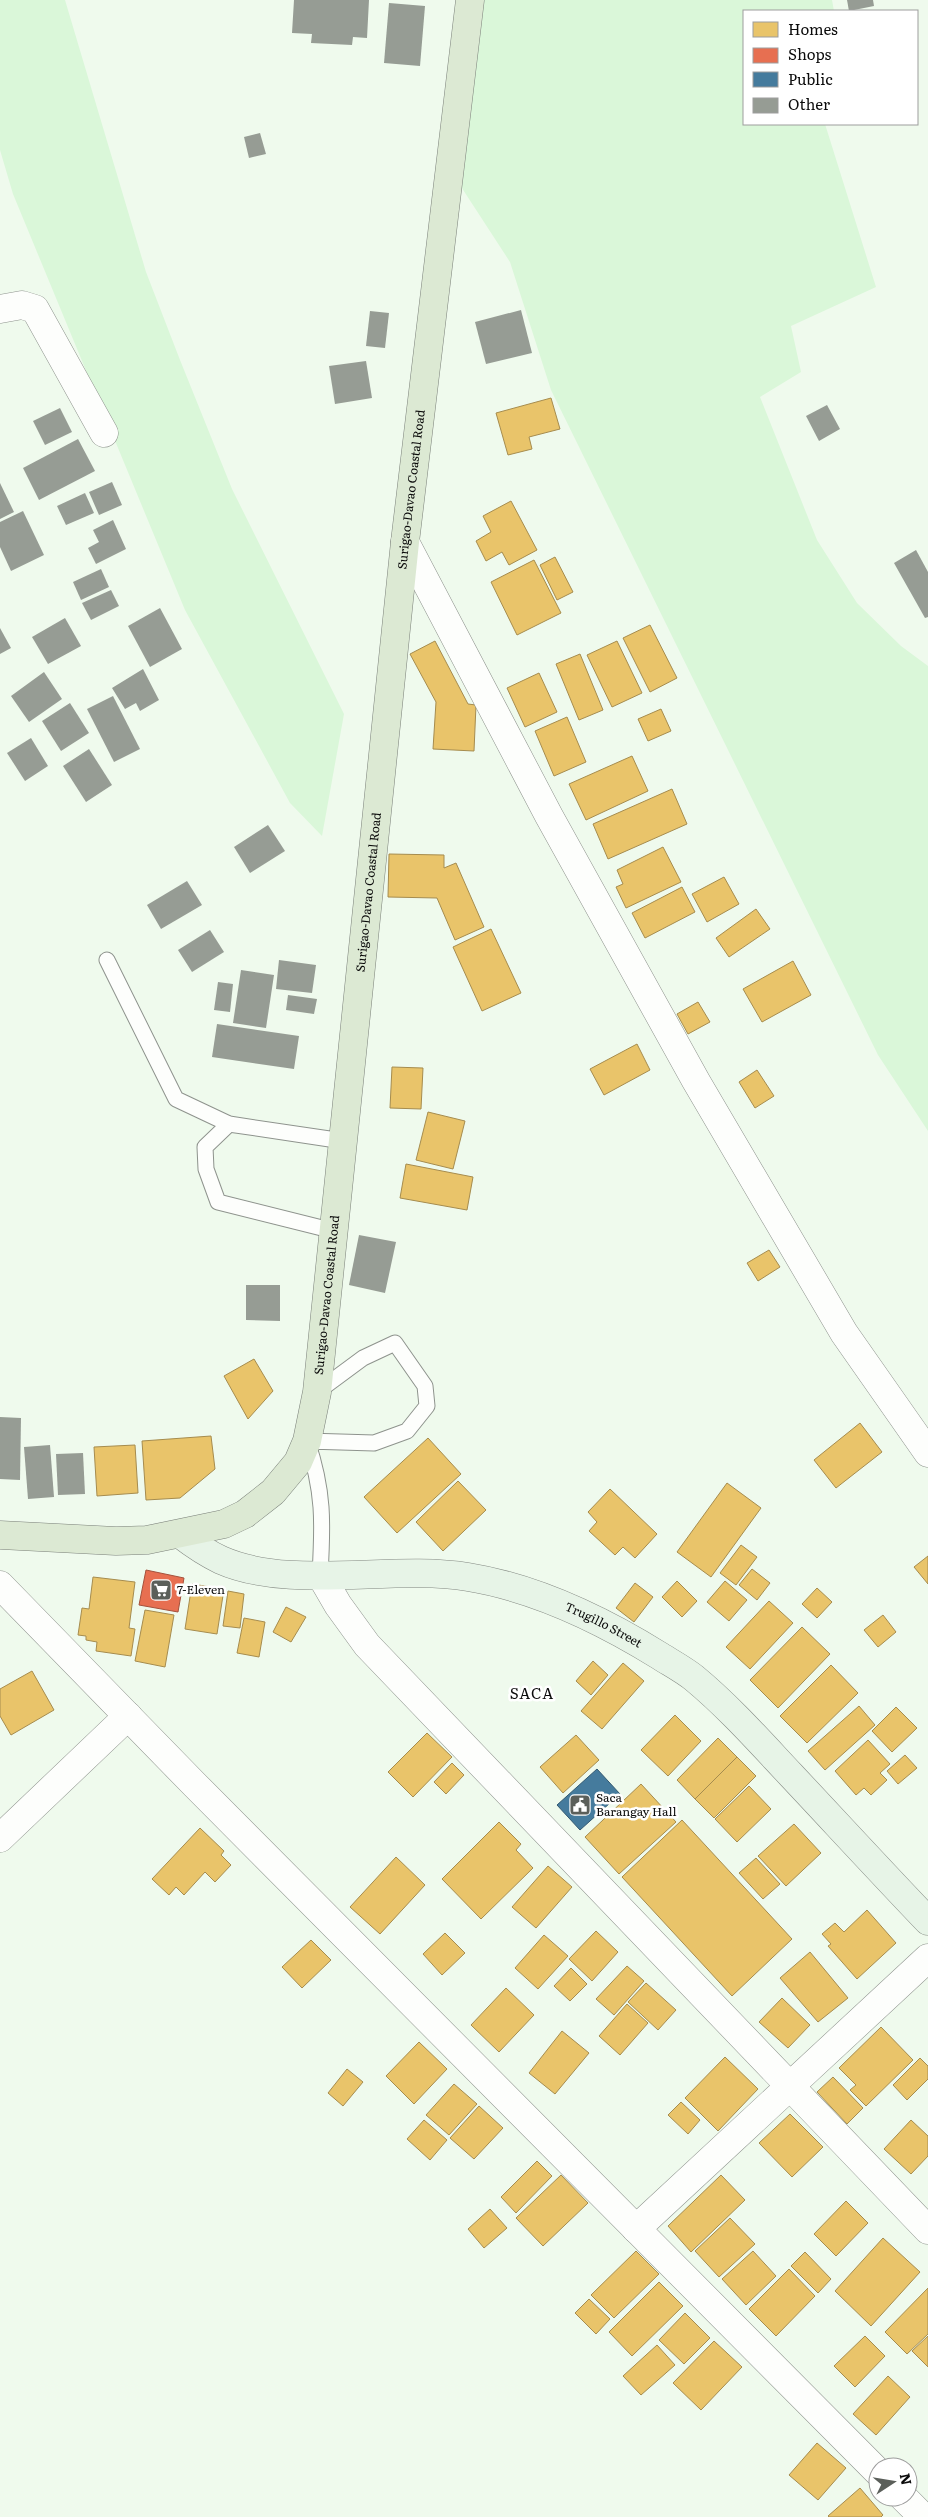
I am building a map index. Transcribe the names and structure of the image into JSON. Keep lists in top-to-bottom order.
{
  "streets": {
    "highway": ["Surigao-Davao Coastal Road"],
    "street": ["Trugillo Street"]
  },
  "crossings": [
    ["Surigao-Davao Coastal Road", "Trugillo Street"]
  ],
  "districts": ["SACA"],
  "places": {
    "supermarket": ["7-Eleven"],
    "public building": ["Saca Barangay Hall"]
  },
  "legend": [
    "Homes",
    "Shops",
    "Public",
    "Other"
  ],
  "north": "right"
}
